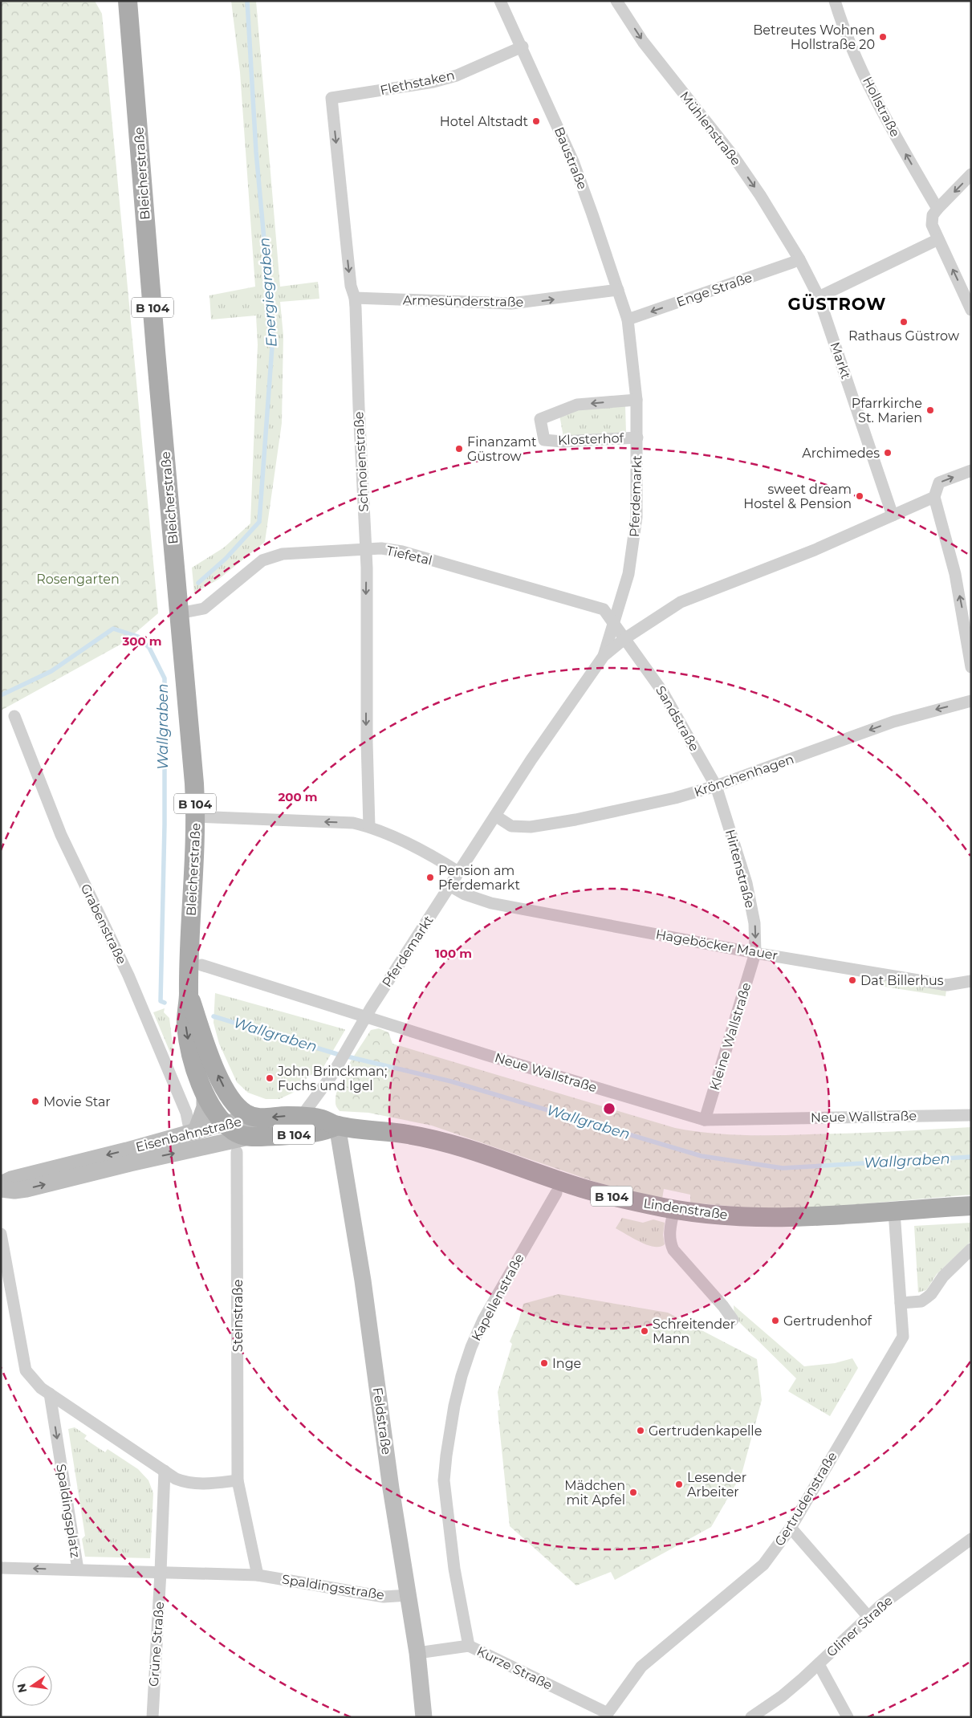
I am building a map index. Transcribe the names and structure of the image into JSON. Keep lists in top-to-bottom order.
{
  "streets": {
    "main road": [
      "Bleicherstraße",
      "B 104",
      "Eisenbahnstraße",
      "Lindenstraße"
    ],
    "street": [
      "Flethstaken",
      "Hollstraße",
      "Mühlenstraße",
      "Baustraße",
      "Enge Straße",
      "Armesünderstraße",
      "Markt",
      "Klosterhof",
      "Schnoienstraße",
      "Pferdemarkt",
      "Tiefetal",
      "Sandstraße",
      "Krönchenhagen",
      "Hirtenstraße",
      "Grabenstraße",
      "Hageböcker Mauer",
      "Kleine Wallstraße",
      "Neue Wallstraße",
      "Kapellenstraße",
      "Steinstraße",
      "Feldstraße",
      "Gertrudenstraße",
      "Spaldingsplatz",
      "Spaldingsstraße",
      "Gliner Straße",
      "Grüne Straße",
      "Kurze Straße"
    ]
  },
  "crossings": [
    ["Flethstaken", "Baustraße"],
    ["Flethstaken", "Schnoienstraße"],
    ["Mühlenstraße", "Enge Straße"],
    ["Mühlenstraße", "Markt"],
    ["Baustraße", "Enge Straße"],
    ["Baustraße", "Armesünderstraße"],
    ["Baustraße", "Pferdemarkt"],
    ["Bleicherstraße", "Tiefetal"],
    ["Bleicherstraße", "Eisenbahnstraße"],
    ["Bleicherstraße", "Steinstraße"],
    ["Enge Straße", "Markt"],
    ["Enge Straße", "Pferdemarkt"],
    ["Armesünderstraße", "Schnoienstraße"],
    ["Markt", "Pferdemarkt"],
    ["Klosterhof", "Pferdemarkt"],
    ["Schnoienstraße", "Tiefetal"],
    ["Pferdemarkt", "Tiefetal"],
    ["Pferdemarkt", "Sandstraße"],
    ["Pferdemarkt", "Krönchenhagen"],
    ["Pferdemarkt", "Hageböcker Mauer"],
    ["Pferdemarkt", "Neue Wallstraße"],
    ["Sandstraße", "Krönchenhagen"],
    ["Sandstraße", "Hirtenstraße"],
    ["Krönchenhagen", "Hirtenstraße"],
    ["Hirtenstraße", "Hageböcker Mauer"],
    ["Hirtenstraße", "Kleine Wallstraße"],
    ["Grabenstraße", "Eisenbahnstraße"],
    ["Hageböcker Mauer", "Kleine Wallstraße"],
    ["Kleine Wallstraße", "Neue Wallstraße"],
    ["Eisenbahnstraße", "Lindenstraße"],
    ["Eisenbahnstraße", "Steinstraße"],
    ["Eisenbahnstraße", "Feldstraße"],
    ["Lindenstraße", "Feldstraße"],
    ["Lindenstraße", "Gertrudenstraße"],
    ["Kapellenstraße", "Kurze Straße"],
    ["Feldstraße", "Spaldingsstraße"],
    ["Feldstraße", "Kurze Straße"],
    ["Gertrudenstraße", "Kurze Straße"],
    ["Spaldingsplatz", "Spaldingsstraße"],
    ["Spaldingsplatz", "Grüne Straße"]
  ],
  "one_way": [
    "Hollstraße",
    "Mühlenstraße",
    "Enge Straße",
    "Armesünderstraße",
    "Schnoienstraße",
    "Krönchenhagen",
    "Hirtenstraße"
  ],
  "districts": ["GÜSTROW"],
  "water": ["Energiegraben", "Wallgraben"],
  "parks": ["Rosengarten"],
  "places": [
    "Betreutes Wohnen Hollstraße 20",
    "Hotel Altstadt",
    "Rathaus Güstrow",
    "Pfarrkirche St. Marien",
    "Finanzamt Güstrow",
    "Archimedes",
    "sweet dream Hostel & Pension",
    "Pension am Pferdemarkt",
    "Dat Billerhus",
    "John Brinckman; Fuchs und Igel",
    "Movie Star",
    "Gertrudenhof",
    "Schreitender Mann",
    "Inge",
    "Gertrudenkapelle",
    "Lesender Arbeiter",
    "Mädchen mit Apfel"
  ],
  "north": "left",
  "rings": ["300 m", "200 m", "100 m"]
}
